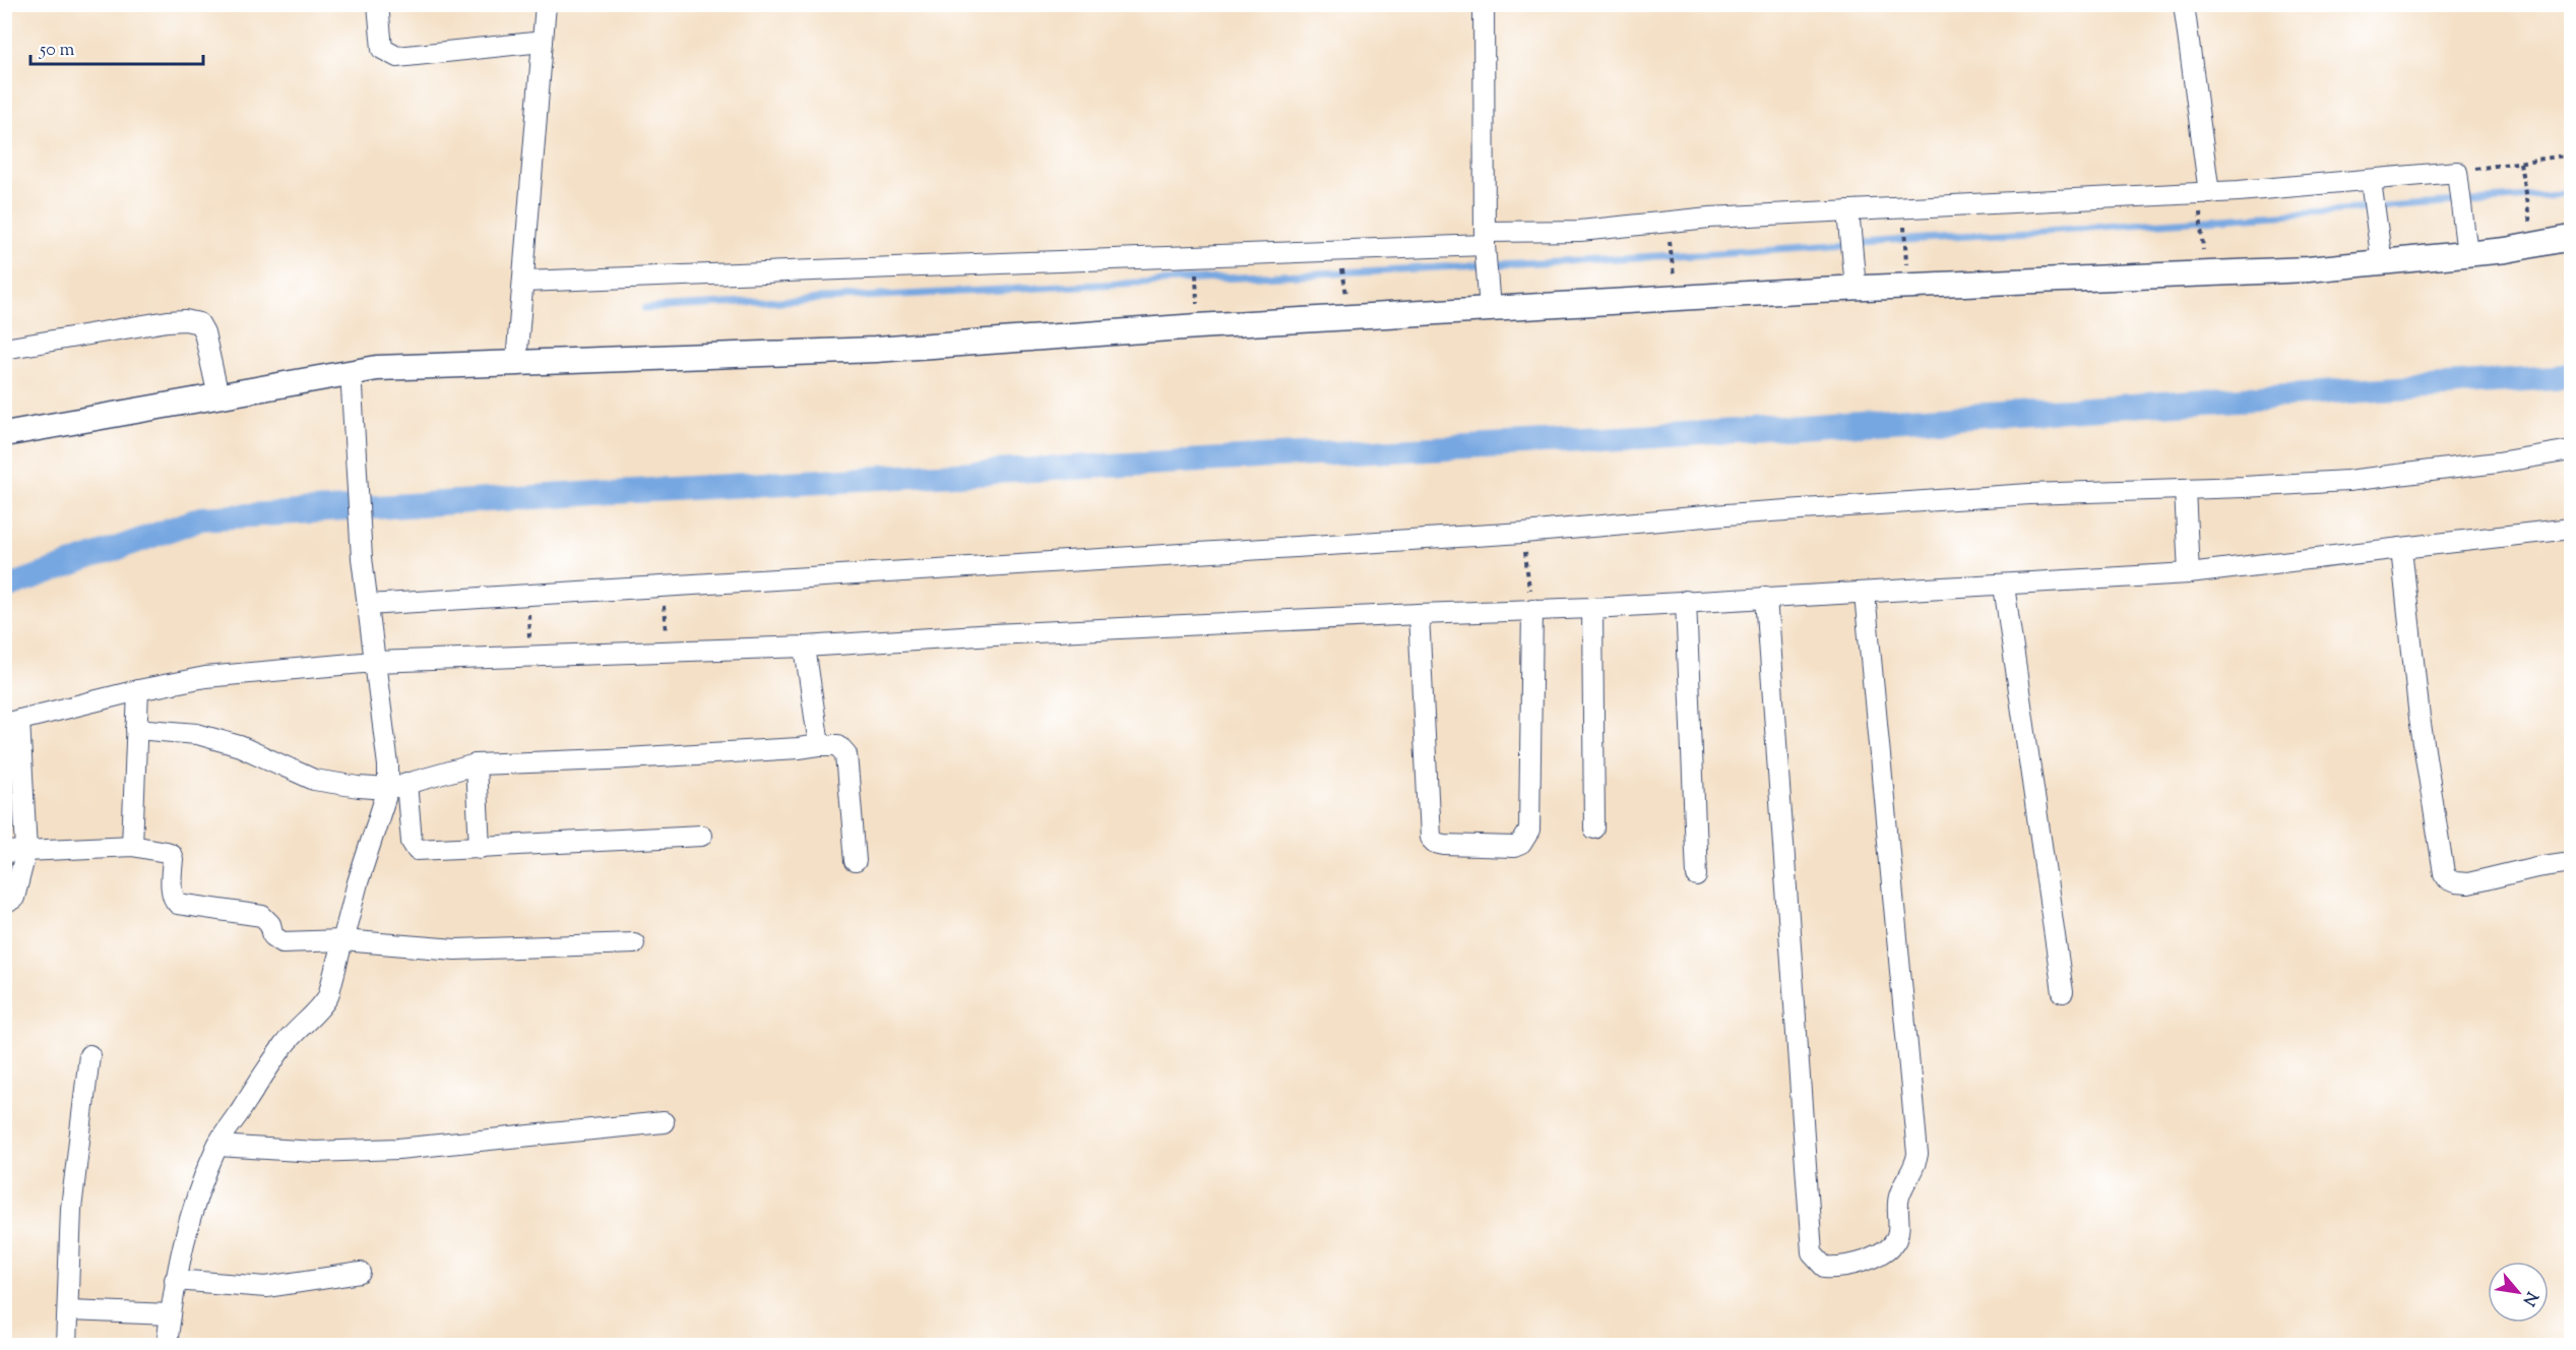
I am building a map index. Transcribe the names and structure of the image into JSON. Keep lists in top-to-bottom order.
{
  "scale_bar": "50 m",
  "north": "bottom right"
}
